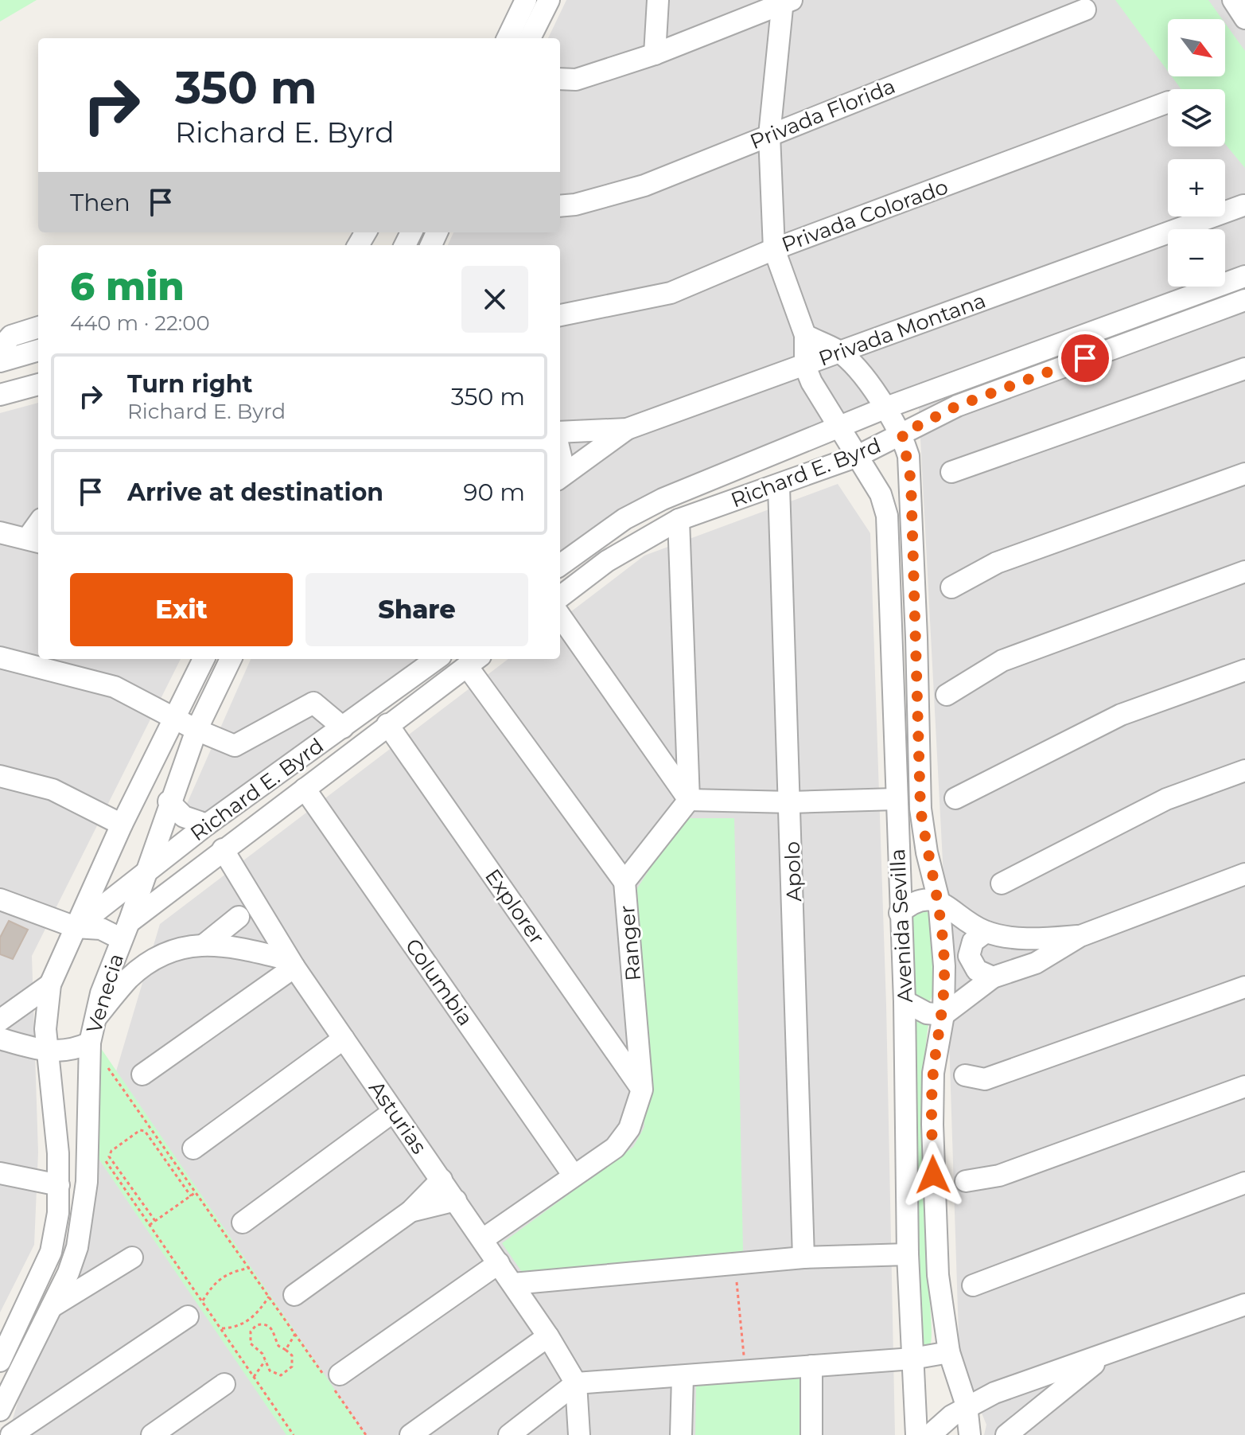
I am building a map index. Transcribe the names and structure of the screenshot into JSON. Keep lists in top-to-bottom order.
{
  "streets": {
    "street": [
      "Privada Florida",
      "Privada Colorado",
      "Privada Montana",
      "Richard E. Byrd",
      "Apolo",
      "Explorer",
      "Avenida Sevilla",
      "Ranger",
      "Columbia",
      "Venecia",
      "Asturias"
    ]
  },
  "crossings": [
    ["Privada Montana", "Avenida Sevilla"],
    ["Richard E. Byrd", "Apolo"],
    ["Richard E. Byrd", "Explorer"],
    ["Richard E. Byrd", "Avenida Sevilla"],
    ["Richard E. Byrd", "Columbia"],
    ["Richard E. Byrd", "Venecia"],
    ["Richard E. Byrd", "Asturias"],
    ["Explorer", "Ranger"],
    ["Ranger", "Columbia"],
    ["Ranger", "Asturias"]
  ],
  "north": "bottom right",
  "page": {
    "map_buttons": ["+", "−"],
    "turn": ["350 m", "Richard E. Byrd"],
    "then": "Then",
    "heading": ["6 min", "440 m · 22:00"],
    "list": [
      {
        "name": "Turn right",
        "note": "Richard E. Byrd",
        "value": "350 m"
      },
      {
        "name": "Arrive at destination",
        "value": "90 m"
      }
    ],
    "buttons": ["Exit", "Share"]
  }
}
